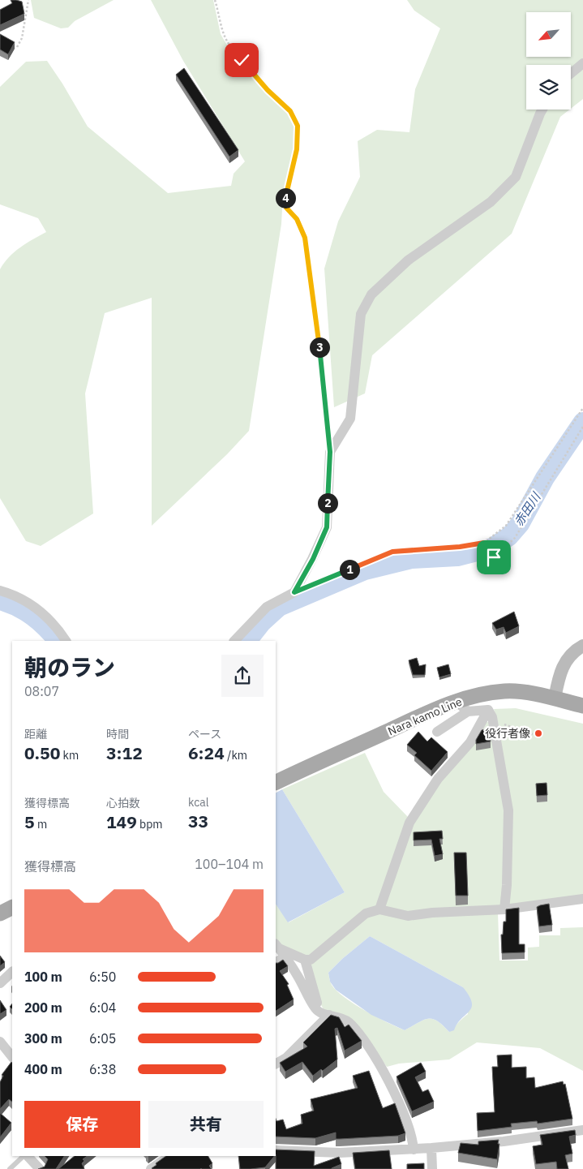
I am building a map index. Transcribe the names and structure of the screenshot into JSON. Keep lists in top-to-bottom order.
{
  "streets": {
    "main road": ["Nara kamo Line"]
  },
  "water": ["赤田川"],
  "places": ["役行者像"],
  "north": "bottom left",
  "page": {
    "pins": [
      "4",
      "3",
      "2",
      "1"
    ],
    "heading": ["朝のラン", "08:07"],
    "stats": [
      ["距離", "0.50 km"],
      ["時間", "3:12"],
      ["ペース", "6:24 /km"],
      ["獲得標高", "5 m"],
      ["心拍数", "149 bpm"],
      ["kcal", "33"]
    ],
    "chart": ["獲得標高", "100–104 m"],
    "list": [
      {
        "name": "100 m",
        "note": "6:50"
      },
      {
        "name": "200 m",
        "note": "6:04"
      },
      {
        "name": "300 m",
        "note": "6:05"
      },
      {
        "name": "400 m",
        "note": "6:38"
      }
    ],
    "buttons": ["保存", "共有"]
  }
}
